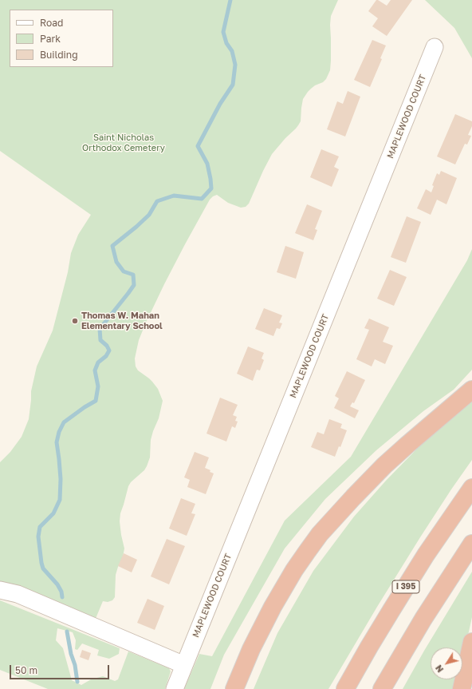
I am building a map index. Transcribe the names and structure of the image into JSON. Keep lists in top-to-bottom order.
{
  "streets": {
    "highway": ["I 395"],
    "street": ["MAPLEWOOD COURT"]
  },
  "parks": ["Saint Nicholas Orthodox Cemetery"],
  "places": ["Thomas W. Mahan Elementary School"],
  "legend": ["Road", "Park", "Building"],
  "scale_bar": "50 m",
  "north": "bottom left"
}
